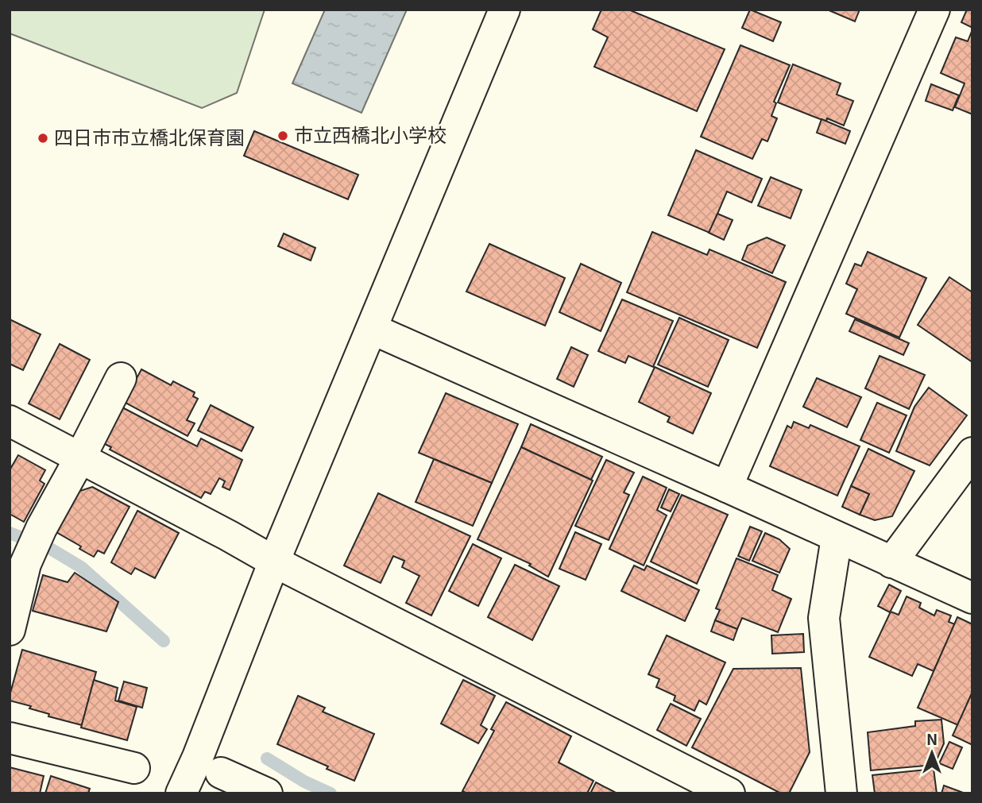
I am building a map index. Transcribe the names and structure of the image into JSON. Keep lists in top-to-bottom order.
{
  "places": ["市立西橋北小学校", "四日市市立橋北保育園"],
  "north": "top"
}
